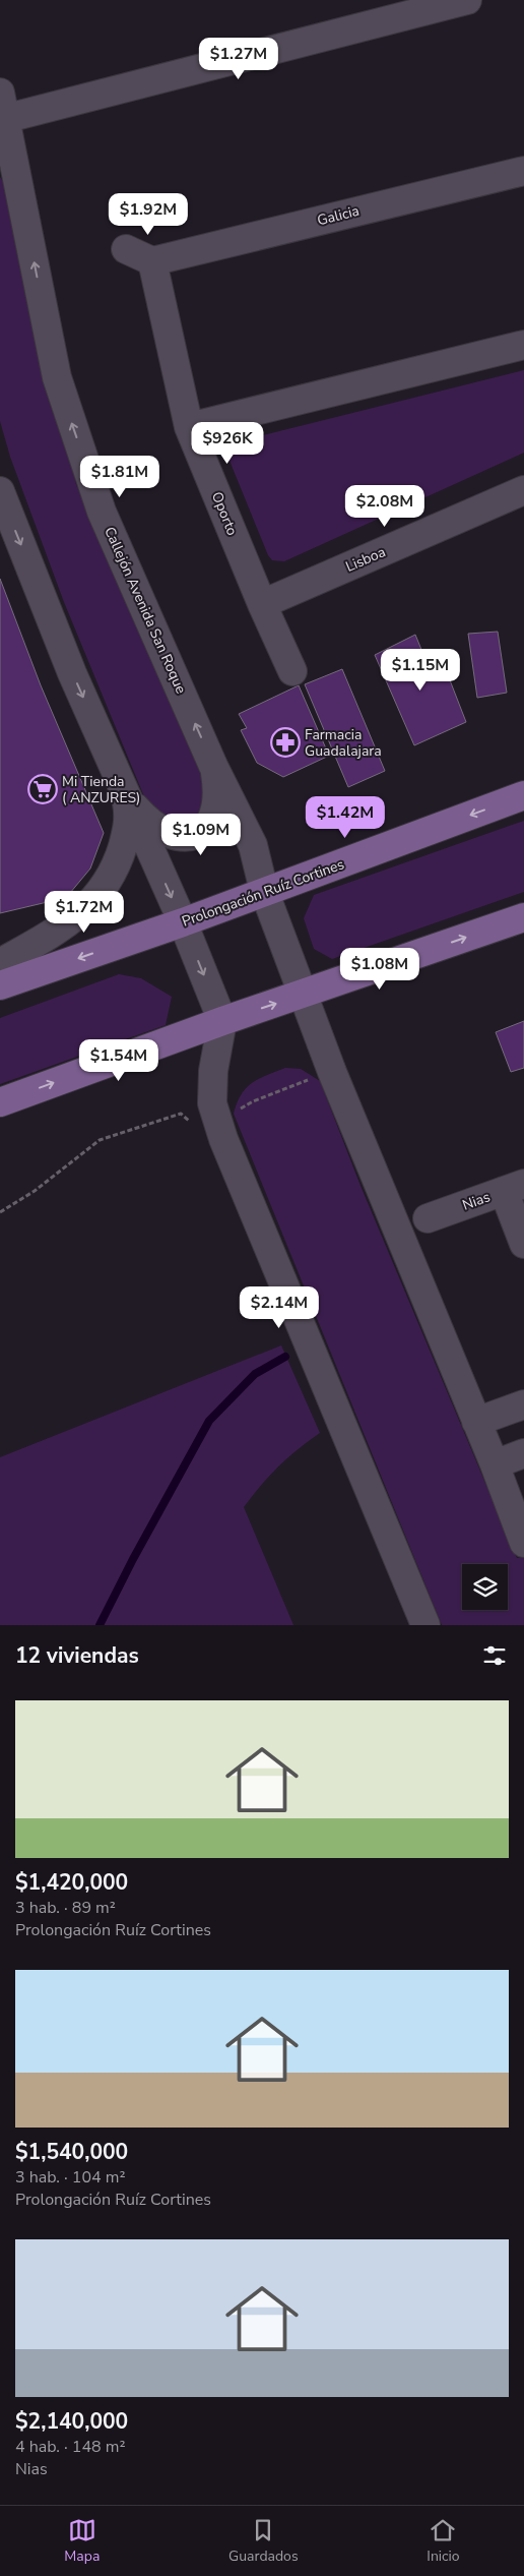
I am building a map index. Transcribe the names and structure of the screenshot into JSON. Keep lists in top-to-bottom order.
{
  "streets": {
    "main road": ["Prolongación Ruíz Cortines"],
    "street": [
      "Galicia",
      "Oporto",
      "Lisboa",
      "Callejón Avenida San Roque",
      "Nias"
    ]
  },
  "crossings": [
    ["Galicia", "Oporto"],
    ["Oporto", "Lisboa"],
    ["Callejón Avenida San Roque", "Prolongación Ruíz Cortines"]
  ],
  "places": {
    "pharmacy": ["Farmacia Guadalajara"],
    "supermarket": ["Mi Tienda ( ANZURES)"]
  },
  "page": {
    "price": [
      "$1.27M",
      "$1.92M",
      "$926K",
      "$1.81M",
      "$2.08M",
      "$1.15M",
      "$1.42M",
      "$1.09M",
      "$1.72M",
      "$1.08M",
      "$1.54M",
      "$2.14M"
    ],
    "heading": "12 viviendas",
    "list": [
      {
        "name": "$1,420,000",
        "note": "3 hab. · 89 m² · Prolongación Ruíz Cortines"
      },
      {
        "name": "$1,540,000",
        "note": "3 hab. · 104 m² · Prolongación Ruíz Cortines"
      },
      {
        "name": "$2,140,000",
        "note": "4 hab. · 148 m² · Nias"
      }
    ],
    "tabs": ["Mapa", "Guardados", "Inicio"]
  }
}
